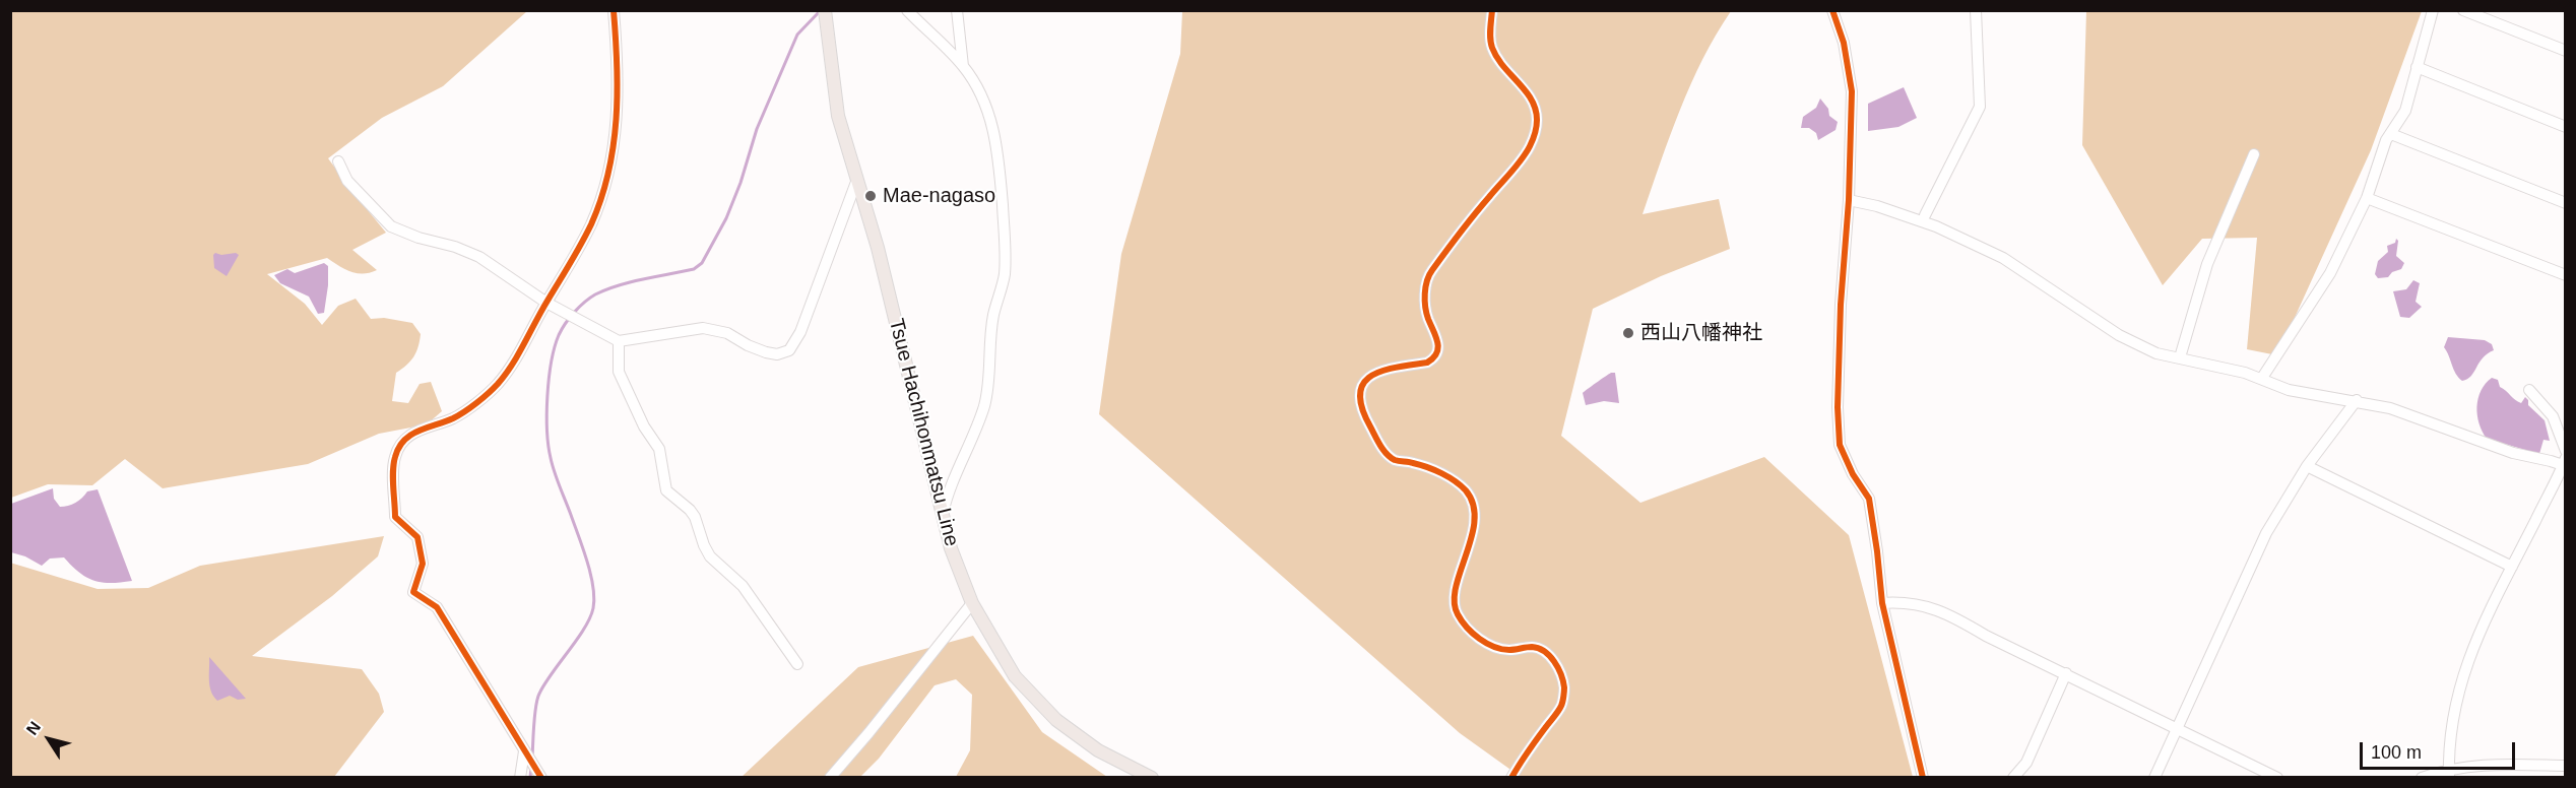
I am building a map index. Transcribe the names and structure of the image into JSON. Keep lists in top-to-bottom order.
{
  "streets": {
    "main road": ["Tsue Hachihonmatsu Line"]
  },
  "places": ["Mae-nagaso", "西山八幡神社"],
  "scale_bar": "100 m",
  "north": "top left"
}
